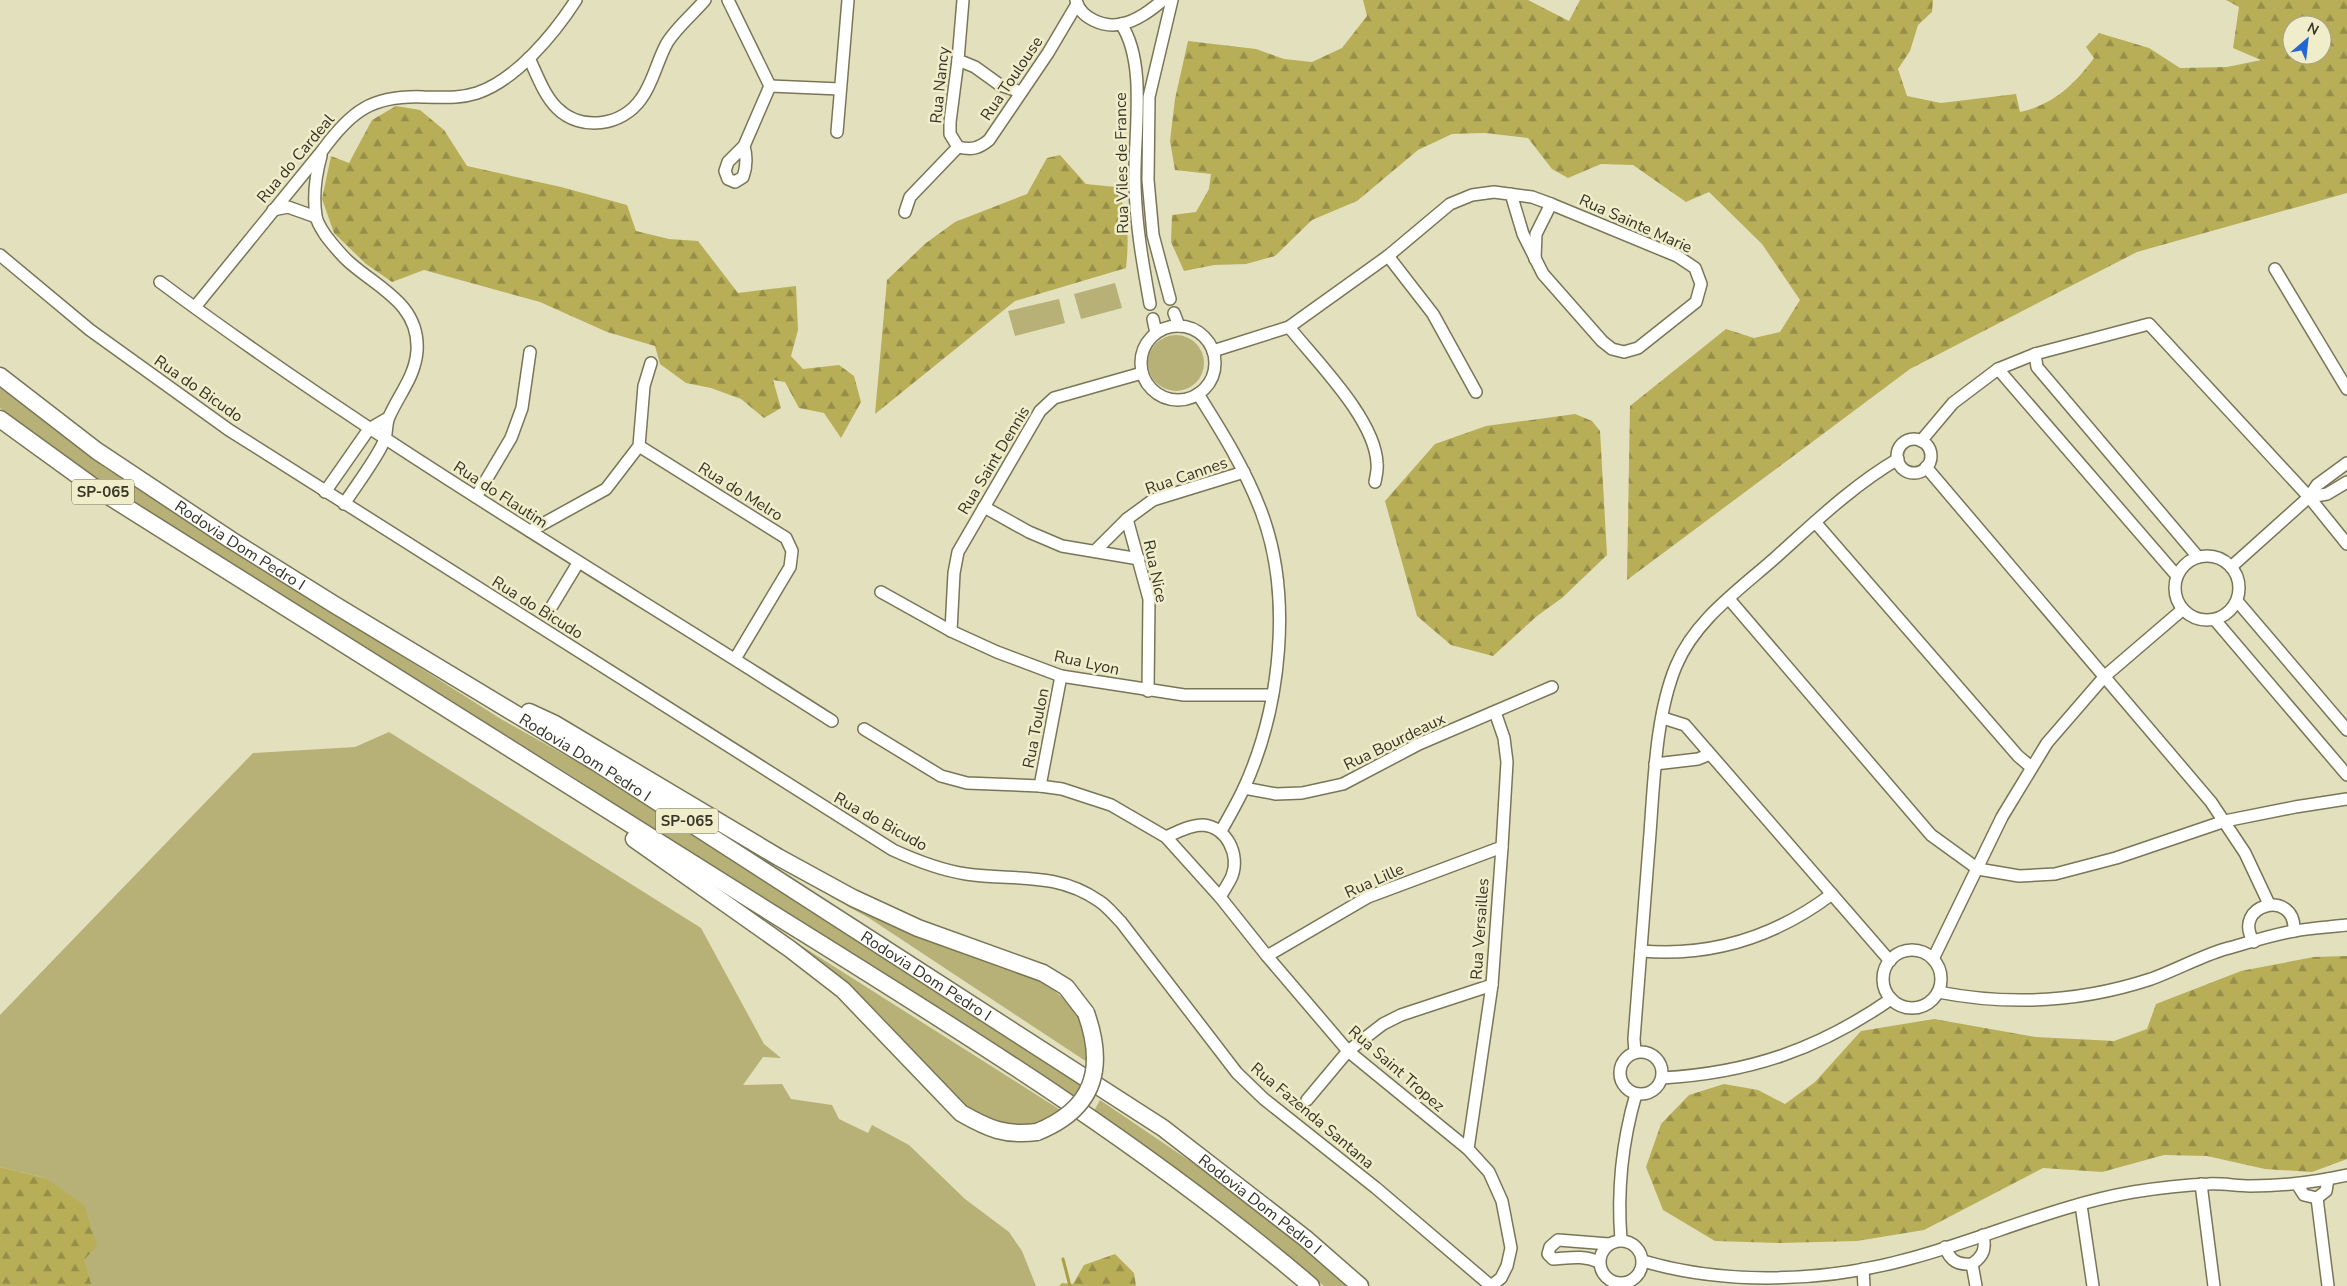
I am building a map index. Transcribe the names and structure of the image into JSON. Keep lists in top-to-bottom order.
{
  "streets": {
    "highway": ["SP-065", "Rodovia Dom Pedro I"],
    "street": [
      "Rua Toulouse",
      "Rua Nancy",
      "Rua do Cardeal",
      "Rua Viles de France",
      "Rua Sainte Marie",
      "Rua do Bicudo",
      "Rua Saint Dennis",
      "Rua Cannes",
      "Rua do Melro",
      "Rua do Flautim",
      "Rua Nice",
      "Rua Lyon",
      "Rua Toulon",
      "Rua Bourdeaux",
      "Rua Lille",
      "Rua Versailles",
      "Rua Saint Tropez",
      "Rua Fazenda Santana"
    ]
  },
  "crossings": [
    ["Rua Toulouse", "Rua Nancy"],
    ["Rua do Cardeal", "Rua do Flautim"],
    ["Rua Sainte Marie", "Rua Saint Dennis"],
    ["Rua do Bicudo", "Rua Fazenda Santana"],
    ["Rua Saint Dennis", "Rua Lyon"],
    ["Rua Cannes", "Rua Nice"],
    ["Rua do Melro", "Rua do Flautim"],
    ["Rua Nice", "Rua Lyon"],
    ["Rua Lyon", "Rua Toulon"],
    ["Rua Toulon", "Rua Saint Tropez"],
    ["Rua Bourdeaux", "Rua Versailles"],
    ["Rua Lille", "Rua Versailles"],
    ["Rua Lille", "Rua Saint Tropez"],
    ["Rua Versailles", "Rua Saint Tropez"],
    ["Rua Saint Tropez", "Rua Fazenda Santana"]
  ],
  "north": "top right"
}
